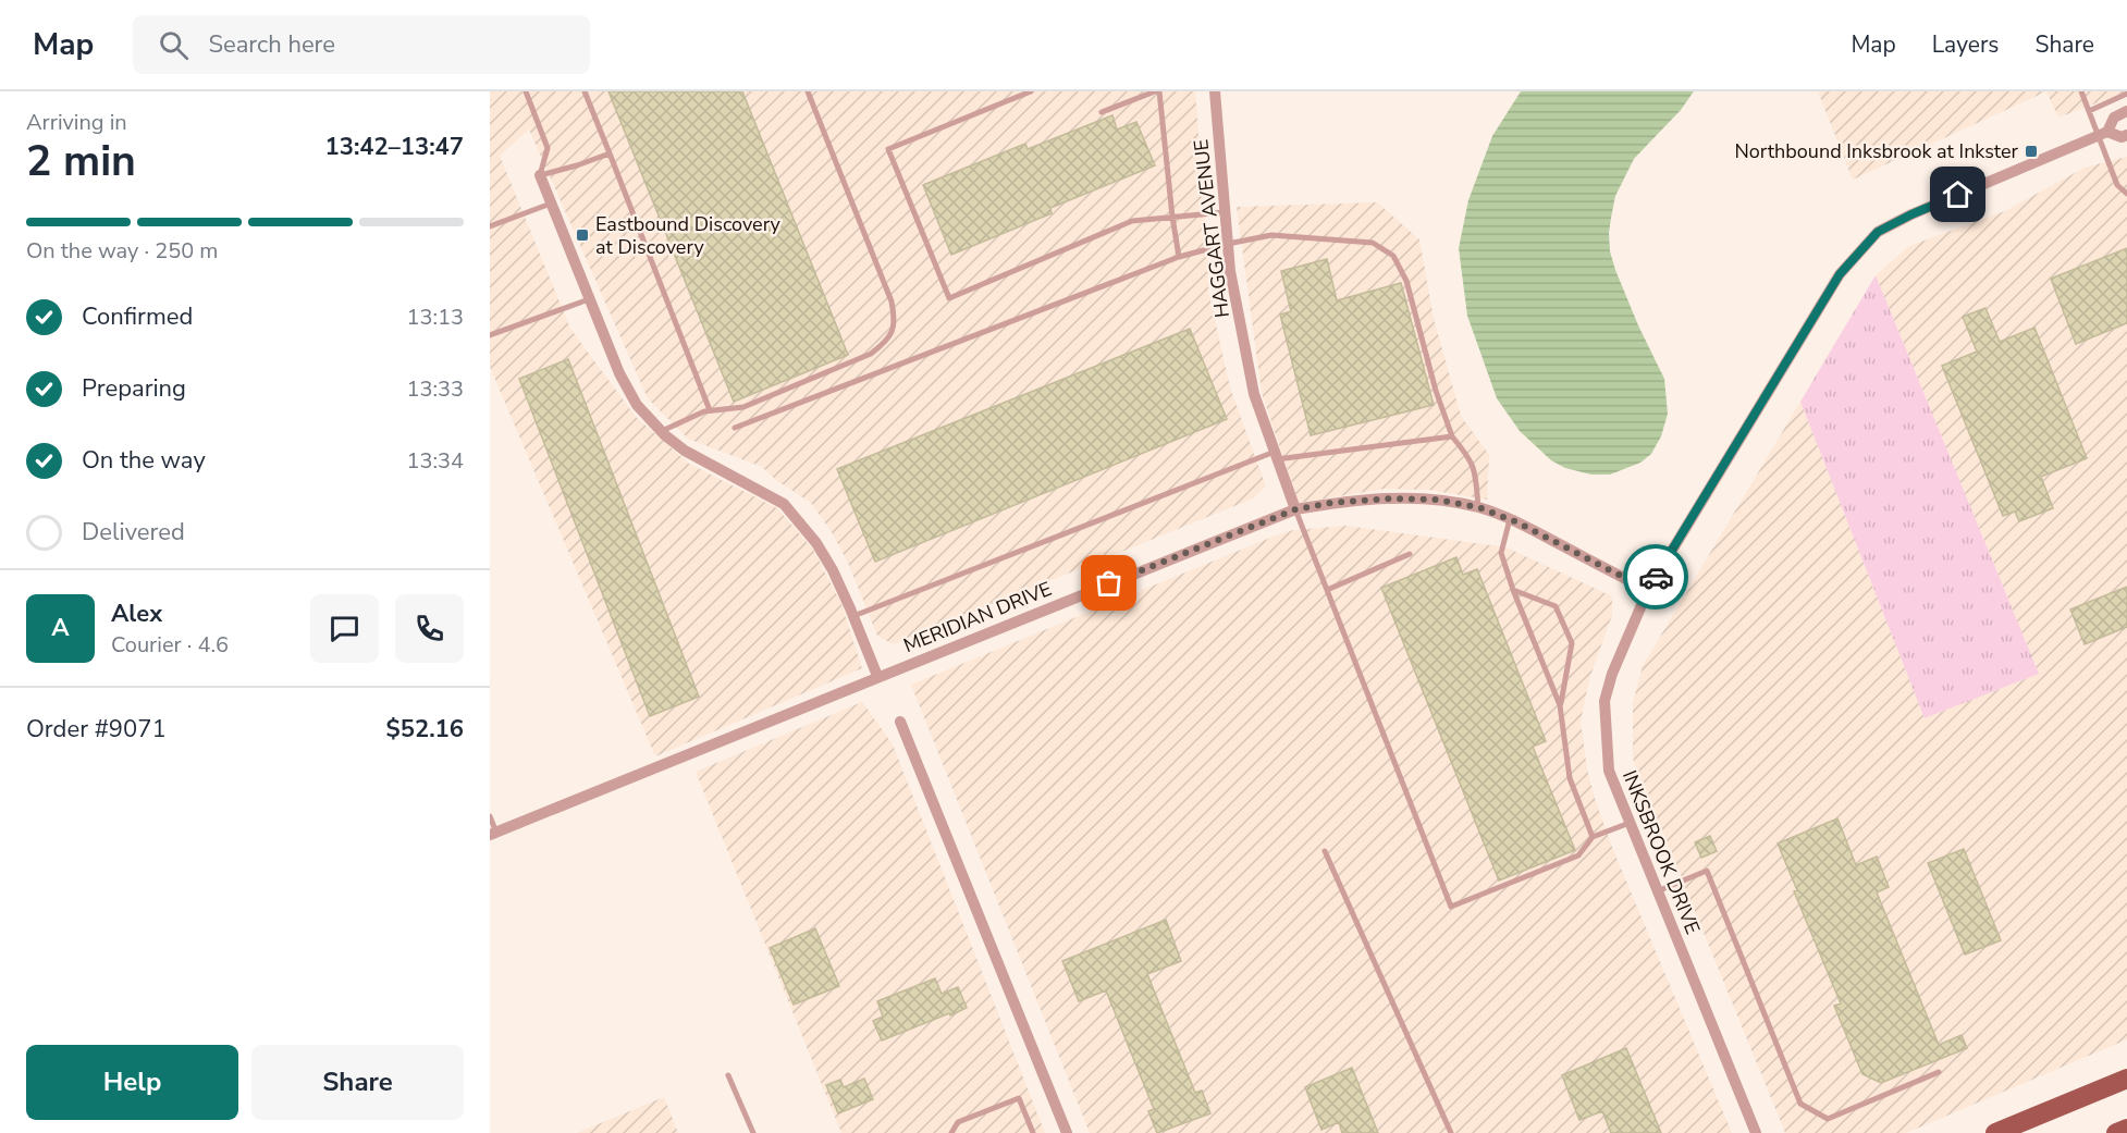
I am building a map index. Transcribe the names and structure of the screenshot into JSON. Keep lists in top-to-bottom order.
{
  "streets": {
    "street": ["HAGGART AVENUE", "MERIDIAN DRIVE", "INKSBROOK DRIVE"]
  },
  "crossings": [
    ["HAGGART AVENUE", "MERIDIAN DRIVE"],
    ["MERIDIAN DRIVE", "INKSBROOK DRIVE"]
  ],
  "places": {
    "transit": ["Northbound Inksbrook at Inkster", "Eastbound Discovery at Discovery"]
  },
  "page": {
    "header": "Map",
    "search": "Search here",
    "nav": ["Map", "Layers", "Share"],
    "heading": ["2 min", "Arriving in", "13:42–13:47"],
    "panel": [
      "Alex",
      "Courier · 4.6",
      "Order #9071",
      "$52.16"
    ],
    "bar": "On the way · 250 m",
    "list": [
      ["Confirmed", "13:13"],
      ["Preparing", "13:33"],
      ["On the way", "13:34"],
      "Delivered"
    ],
    "round": "A",
    "buttons": ["Help", "Share"]
  }
}
